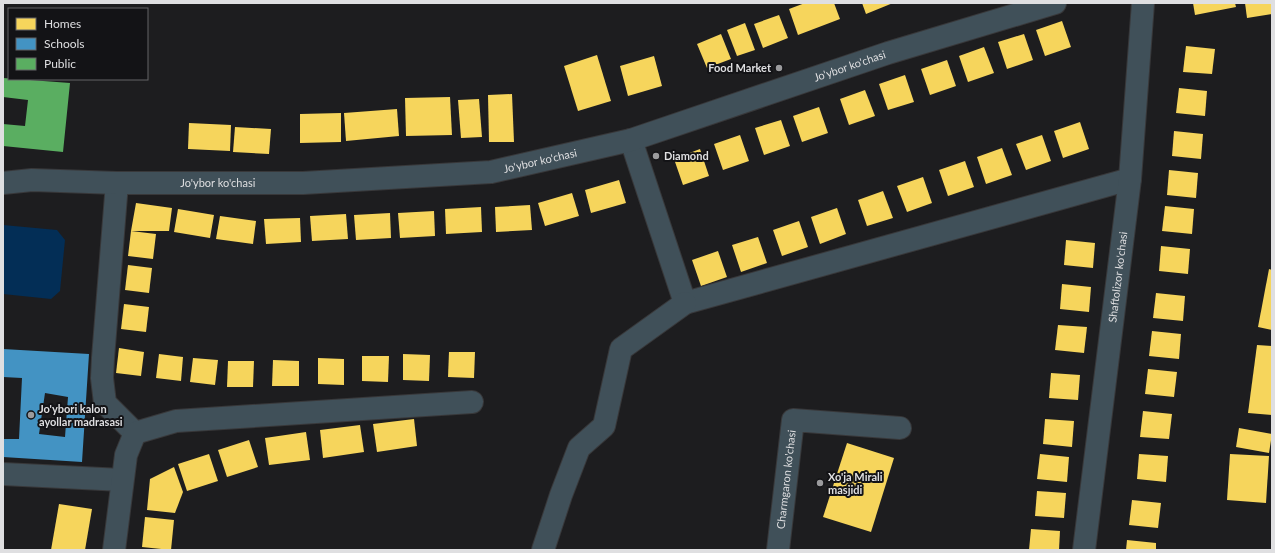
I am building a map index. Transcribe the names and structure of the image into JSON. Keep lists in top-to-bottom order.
{
  "streets": {
    "street": ["Jo'ybor ko'chasi", "Shaftolizor ko'chasi", "Charmgaron ko'chasi"]
  },
  "places": [
    "Food Market",
    "Diamond",
    "Jo'ybori kalon ayollar madrasasi",
    "Xo'ja Mirali masjidi"
  ],
  "legend": ["Homes", "Schools", "Public"]
}
